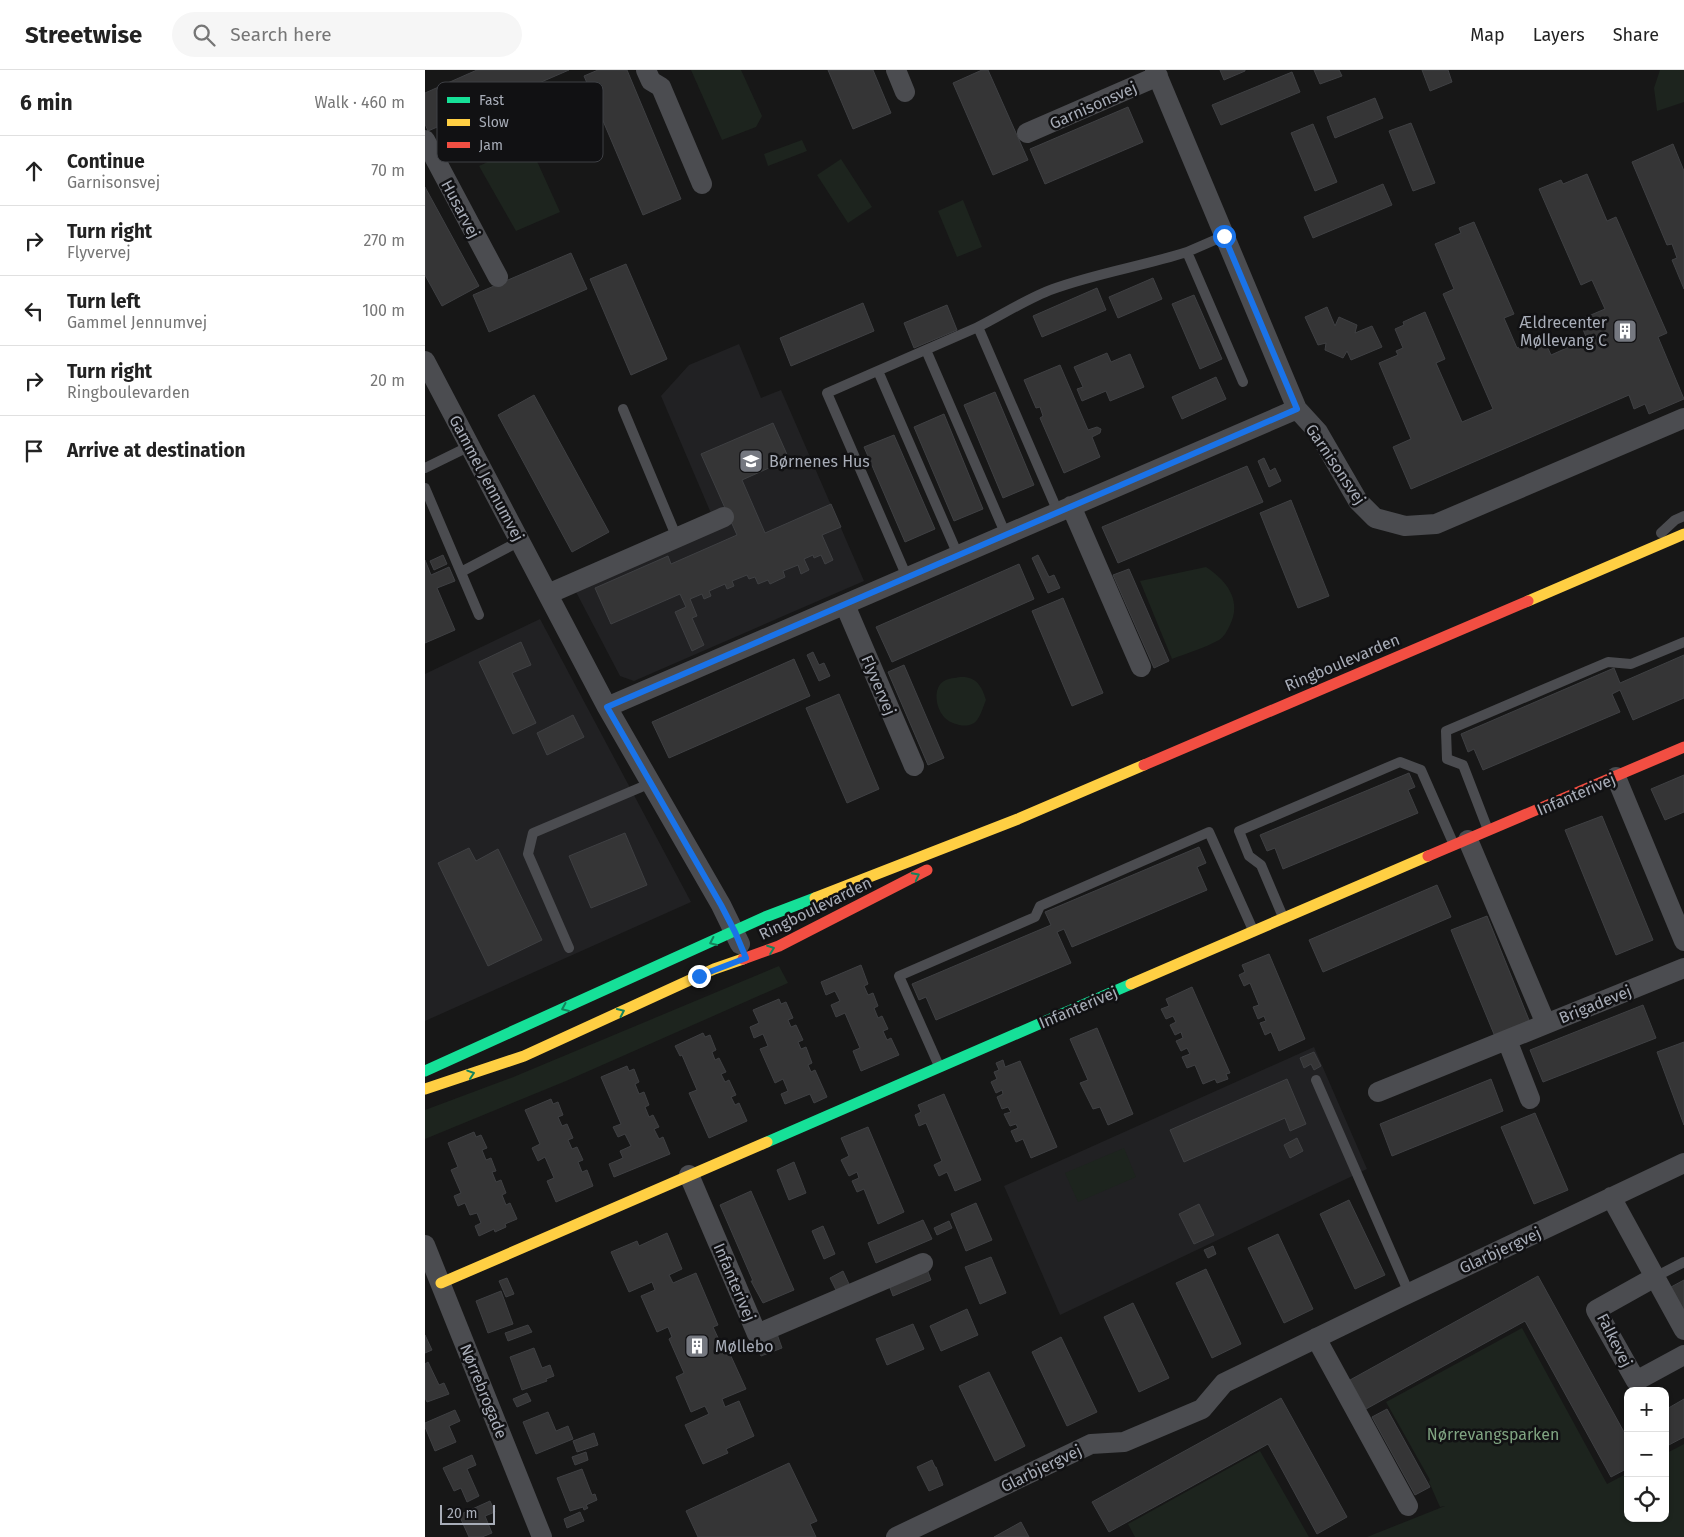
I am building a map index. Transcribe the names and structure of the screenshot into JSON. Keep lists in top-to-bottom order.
{
  "streets": {
    "main road": ["Ringboulevarden", "Infanterivej"],
    "street": [
      "Garnisonsvej",
      "Husarvej",
      "Gammel Jennumvej",
      "Flyvervej",
      "Brigadevej",
      "Glarbjergvej",
      "Falkevej",
      "Nørrebrogade"
    ]
  },
  "crossings": [
    ["Gammel Jennumvej", "Ringboulevarden"],
    ["Infanterivej", "Nørrebrogade"]
  ],
  "parks": ["Nørrevangsparken"],
  "places": {
    "building": ["Ældrecenter Møllevang C", "Møllebo"],
    "school or university": ["Børnenes Hus"]
  },
  "legend": ["Fast", "Slow", "Jam"],
  "scale_bar": "20 m",
  "page": {
    "header": "Streetwise",
    "search": "Search here",
    "nav": ["Map", "Layers", "Share"],
    "heading": ["6 min", "Walk · 460 m"],
    "list": [
      ["Continue", "Garnisonsvej", "70 m"],
      ["Turn right", "Flyvervej", "270 m"],
      ["Turn left", "Gammel Jennumvej", "100 m"],
      ["Turn right", "Ringboulevarden", "20 m"],
      "Arrive at destination"
    ],
    "map_buttons": ["+", "−"],
    "scale": "20 m"
  }
}
